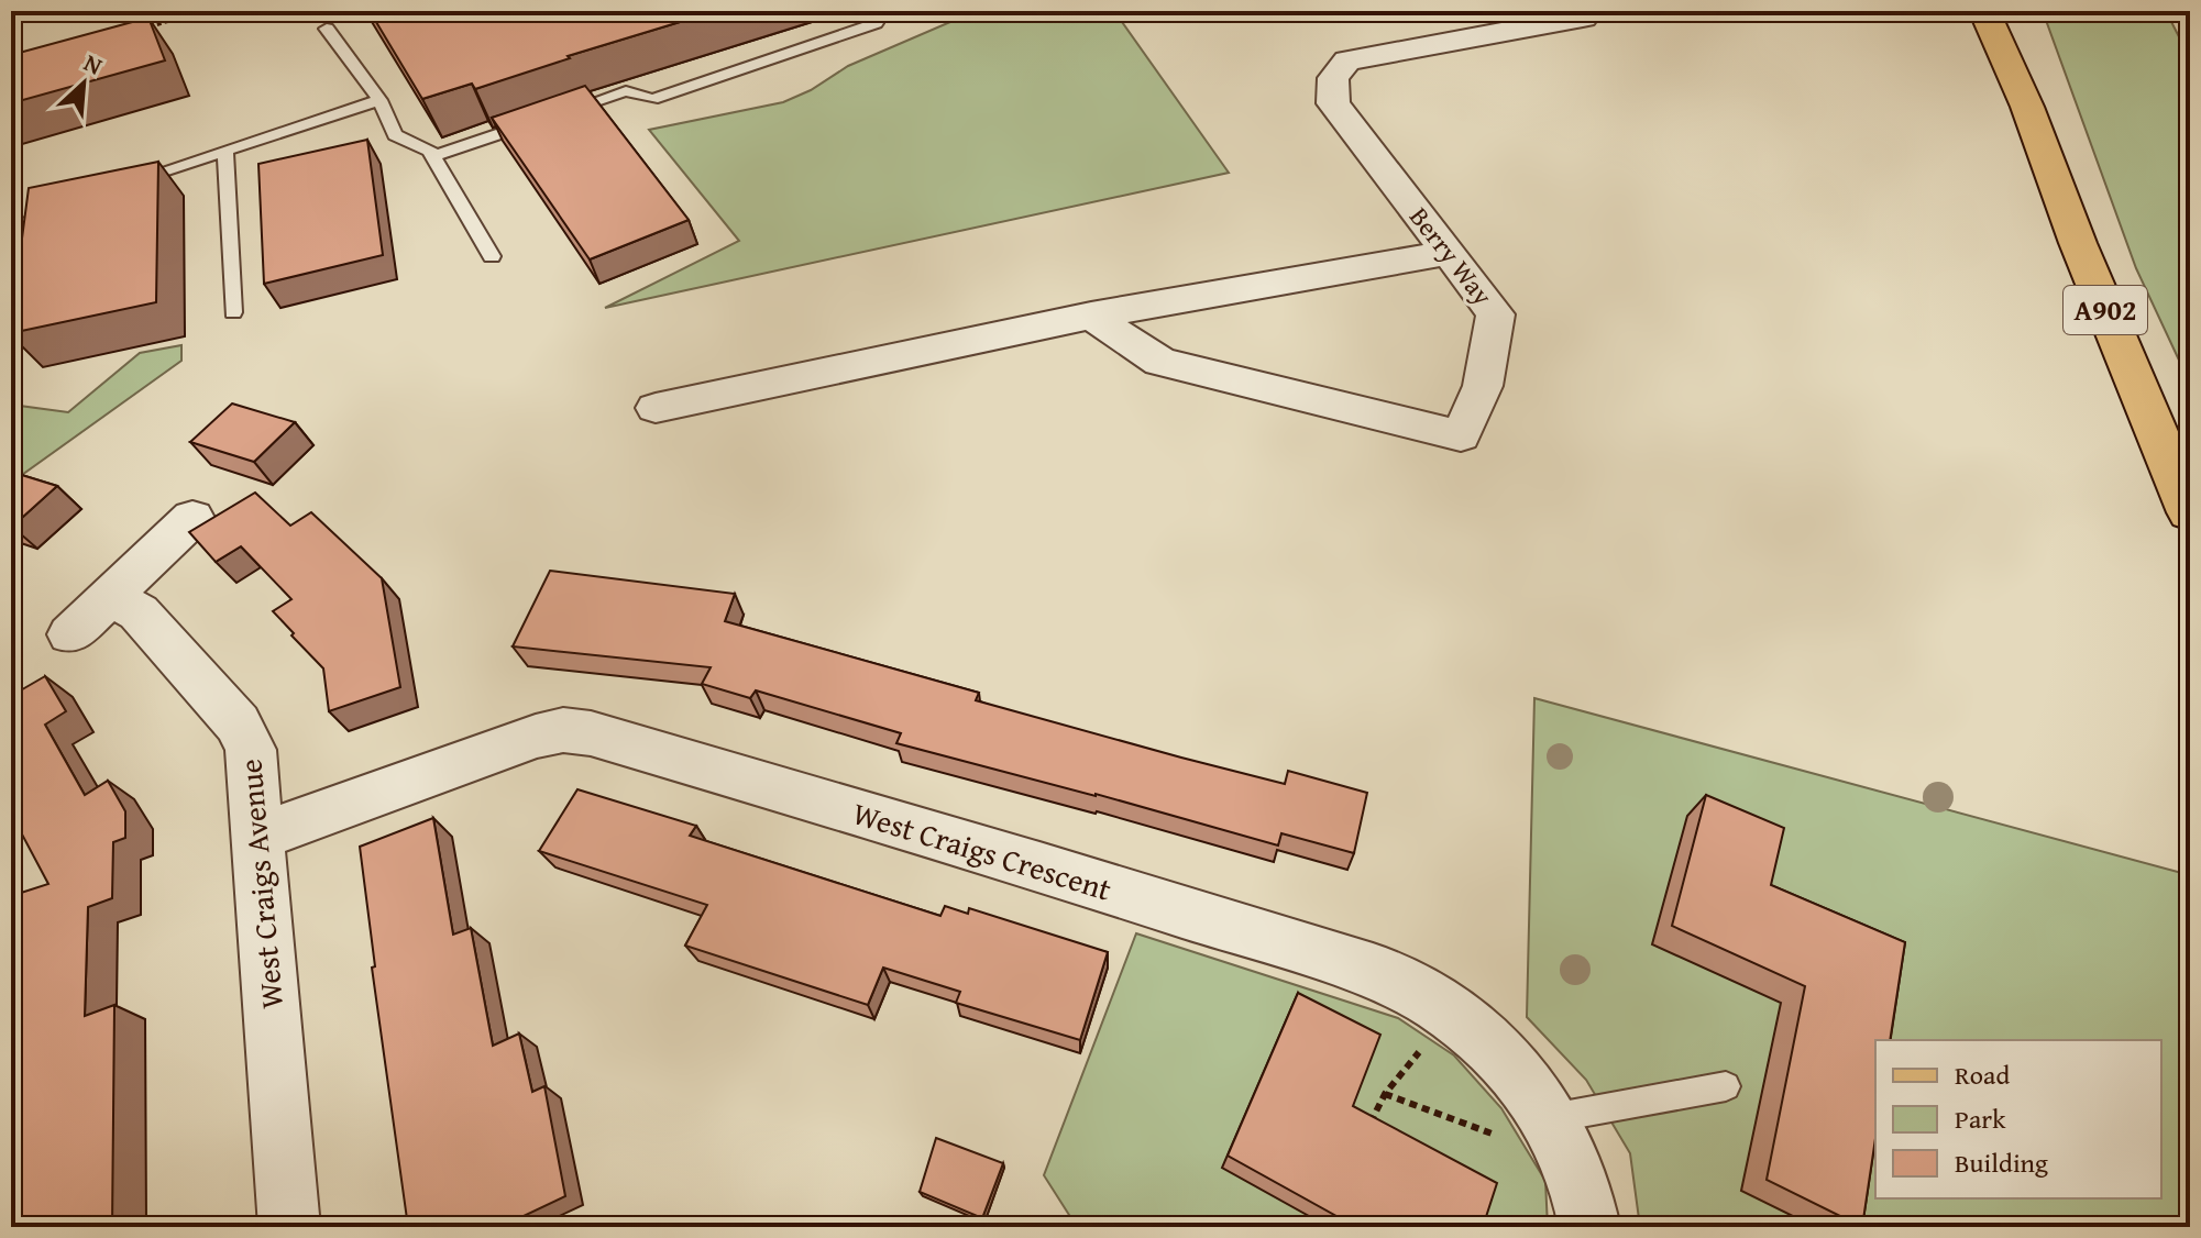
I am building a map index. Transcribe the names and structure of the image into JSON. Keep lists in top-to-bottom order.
{
  "streets": {
    "main road": ["A902"],
    "street": ["Berry Way", "West Craigs Crescent", "West Craigs Avenue"]
  },
  "crossings": [
    ["West Craigs Crescent", "West Craigs Avenue"]
  ],
  "legend": ["Road", "Park", "Building"],
  "north": "top right"
}
